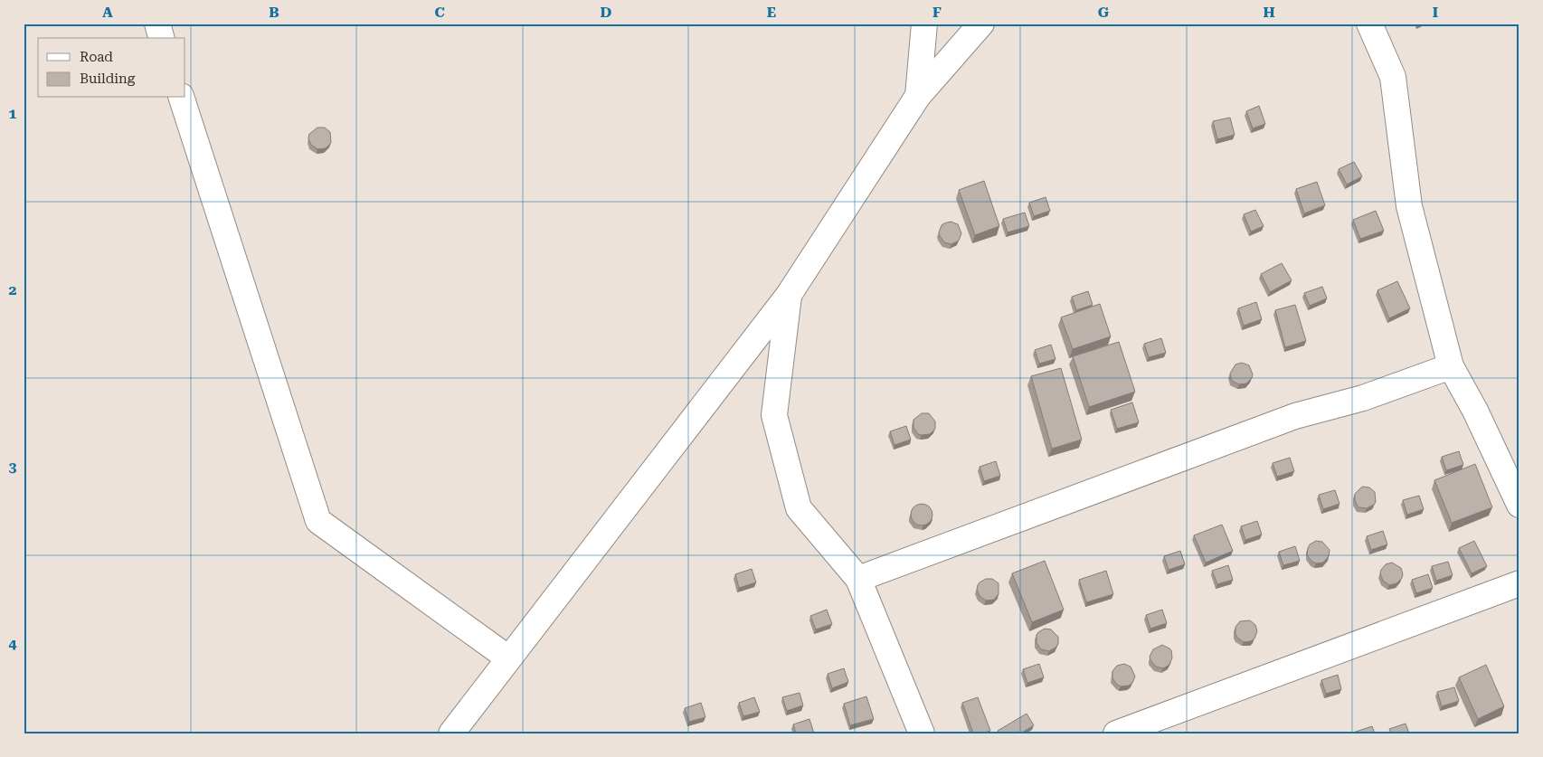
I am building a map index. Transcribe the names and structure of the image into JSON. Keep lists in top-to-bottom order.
{
  "legend": ["Road", "Building"],
  "grid": {
    "columns": [
      "A",
      "B",
      "C",
      "D",
      "E",
      "F",
      "G",
      "H",
      "I"
    ],
    "rows": [
      "1",
      "2",
      "3",
      "4"
    ]
  }
}
